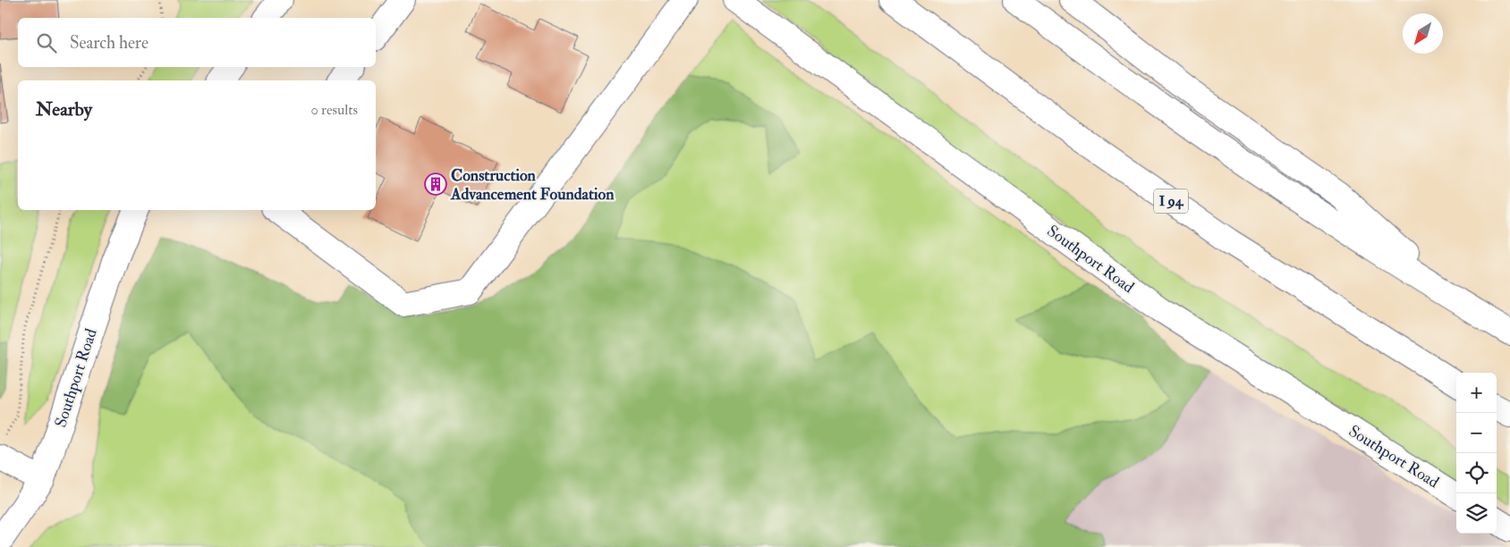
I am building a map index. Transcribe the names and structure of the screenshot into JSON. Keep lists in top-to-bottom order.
{
  "streets": {
    "main road": ["I 94", "Southport Road"]
  },
  "places": {
    "building": ["Construction Advancement Foundation"]
  },
  "north": "bottom left",
  "page": {
    "search": "Search here",
    "heading": ["Nearby", "0 results"],
    "map_buttons": ["+", "−"]
  }
}
